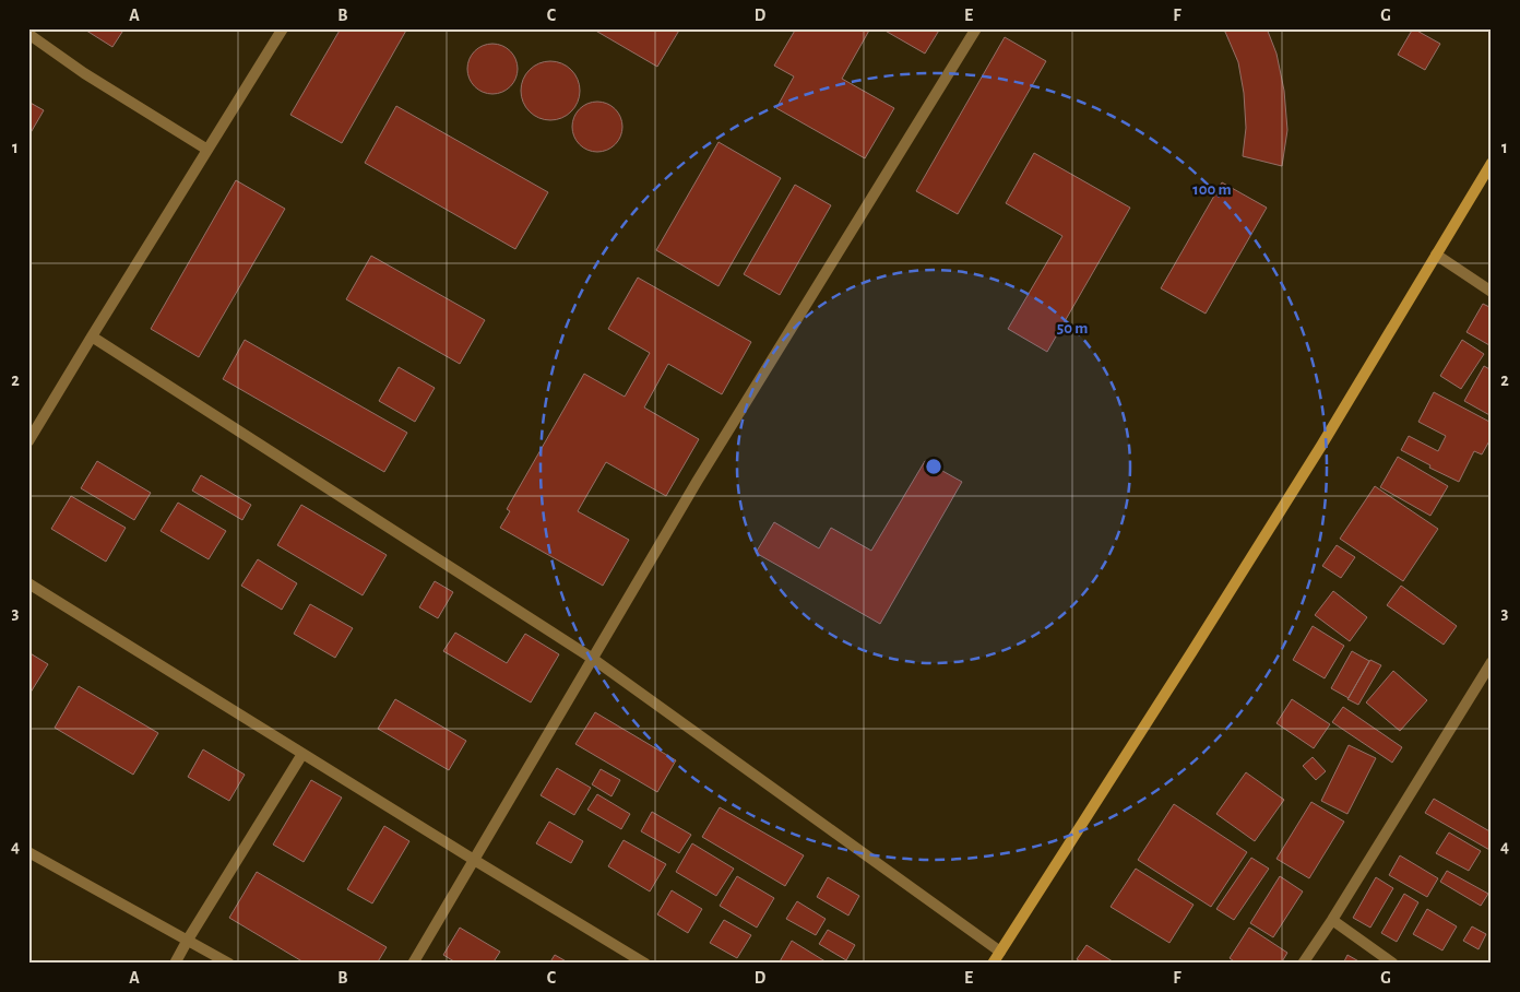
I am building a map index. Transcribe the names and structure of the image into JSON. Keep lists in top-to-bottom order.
{
  "grid": {
    "columns": [
      "A",
      "B",
      "C",
      "D",
      "E",
      "F",
      "G"
    ],
    "rows": [
      "1",
      "2",
      "3",
      "4"
    ]
  },
  "rings": ["100 m", "50 m"]
}
